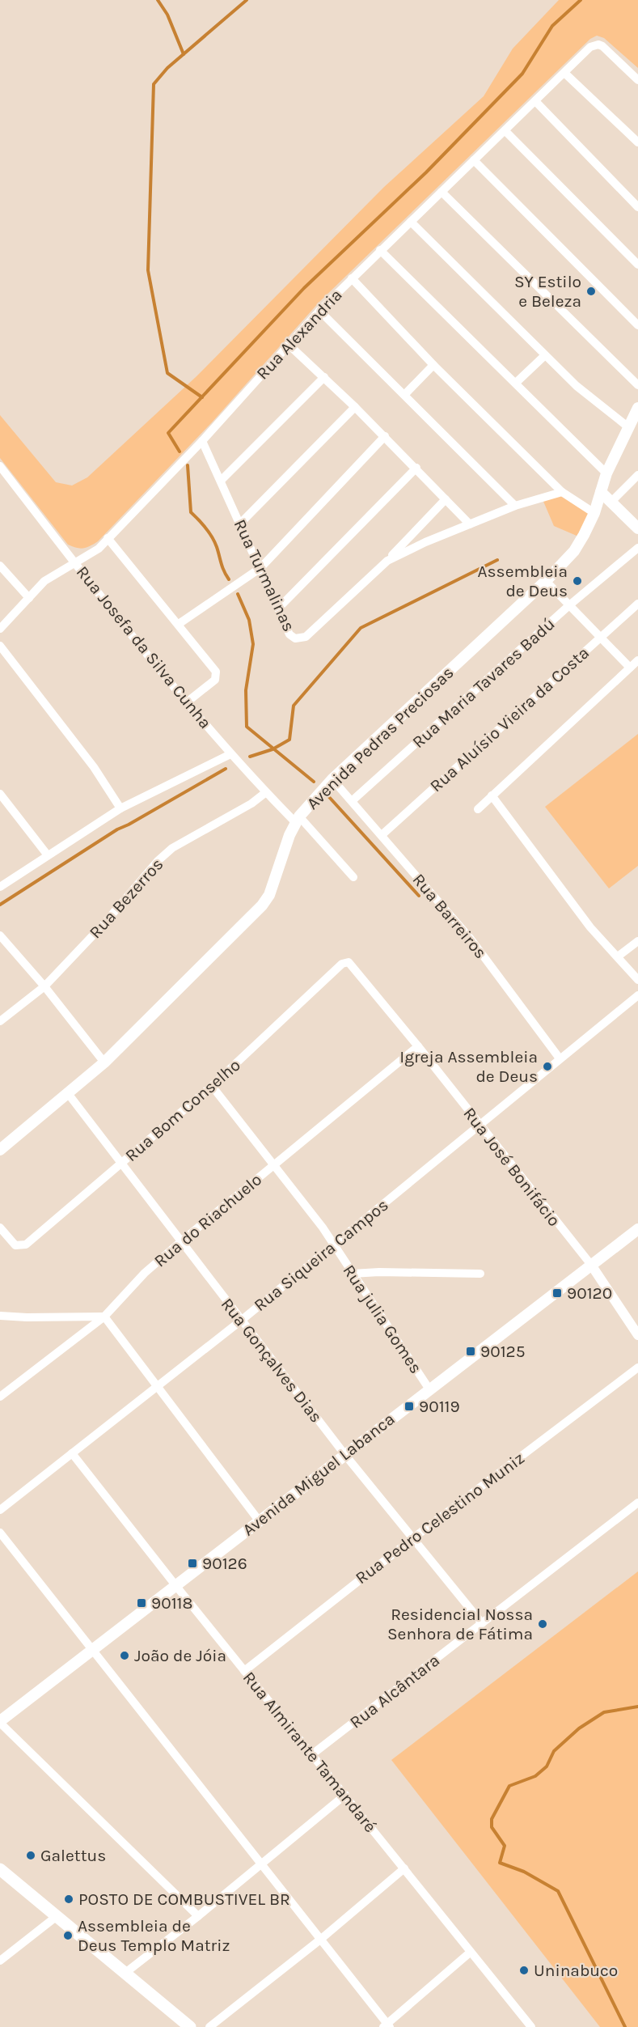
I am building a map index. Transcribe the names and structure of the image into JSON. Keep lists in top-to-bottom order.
{
  "streets": {
    "main road": ["Avenida Pedras Preciosas", "Avenida Miguel Labanca"],
    "street": [
      "Rua Alexandria",
      "Rua Turmalinas",
      "Rua Josefa da Silva Cunha",
      "Rua Maria Tavares Badú",
      "Rua Aluísio Vieira da Costa",
      "Rua Bezerros",
      "Rua Barreiros",
      "Rua Bom Conselho",
      "Rua José Bonifácio",
      "Rua do Riachuelo",
      "Rua Siqueira Campos",
      "Rua julia Gomes",
      "Rua Gonçalves Dias",
      "Rua Pedro Celestino Muniz",
      "Rua Alcântara",
      "Rua Almirante Tamandaré"
    ]
  },
  "crossings": [
    ["Rua Alexandria", "Rua Turmalinas"],
    ["Rua Alexandria", "Rua Josefa da Silva Cunha"],
    ["Rua Josefa da Silva Cunha", "Avenida Pedras Preciosas"],
    ["Rua Josefa da Silva Cunha", "Rua Bezerros"],
    ["Rua Maria Tavares Badú", "Rua Barreiros"],
    ["Rua Aluísio Vieira da Costa", "Rua Barreiros"],
    ["Avenida Pedras Preciosas", "Rua Barreiros"],
    ["Avenida Pedras Preciosas", "Rua Gonçalves Dias"],
    ["Rua Barreiros", "Rua Siqueira Campos"],
    ["Rua Bom Conselho", "Rua José Bonifácio"],
    ["Rua Bom Conselho", "Rua julia Gomes"],
    ["Rua Bom Conselho", "Rua Gonçalves Dias"],
    ["Rua José Bonifácio", "Rua do Riachuelo"],
    ["Rua José Bonifácio", "Rua Siqueira Campos"],
    ["Rua José Bonifácio", "Avenida Miguel Labanca"],
    ["Rua do Riachuelo", "Rua julia Gomes"],
    ["Rua do Riachuelo", "Rua Gonçalves Dias"],
    ["Rua Siqueira Campos", "Rua julia Gomes"],
    ["Rua Siqueira Campos", "Rua Gonçalves Dias"],
    ["Rua Siqueira Campos", "Rua Almirante Tamandaré"],
    ["Rua julia Gomes", "Avenida Miguel Labanca"],
    ["Rua Gonçalves Dias", "Avenida Miguel Labanca"],
    ["Rua Gonçalves Dias", "Rua Pedro Celestino Muniz"],
    ["Rua Gonçalves Dias", "Rua Alcântara"],
    ["Avenida Miguel Labanca", "Rua Almirante Tamandaré"],
    ["Rua Pedro Celestino Muniz", "Rua Almirante Tamandaré"],
    ["Rua Alcântara", "Rua Almirante Tamandaré"]
  ],
  "places": {
    "other": [
      "SY Estilo e Beleza",
      "Assembleia de Deus",
      "Igreja Assembleia de Deus",
      "Residencial Nossa Senhora de Fátima",
      "João de Jóia",
      "Galettus",
      "POSTO DE COMBUSTIVEL BR",
      "Assembleia de Deus Templo Matriz",
      "Uninabuco"
    ],
    "transit": [
      "90120",
      "90125",
      "90119",
      "90126",
      "90118"
    ]
  }
}
